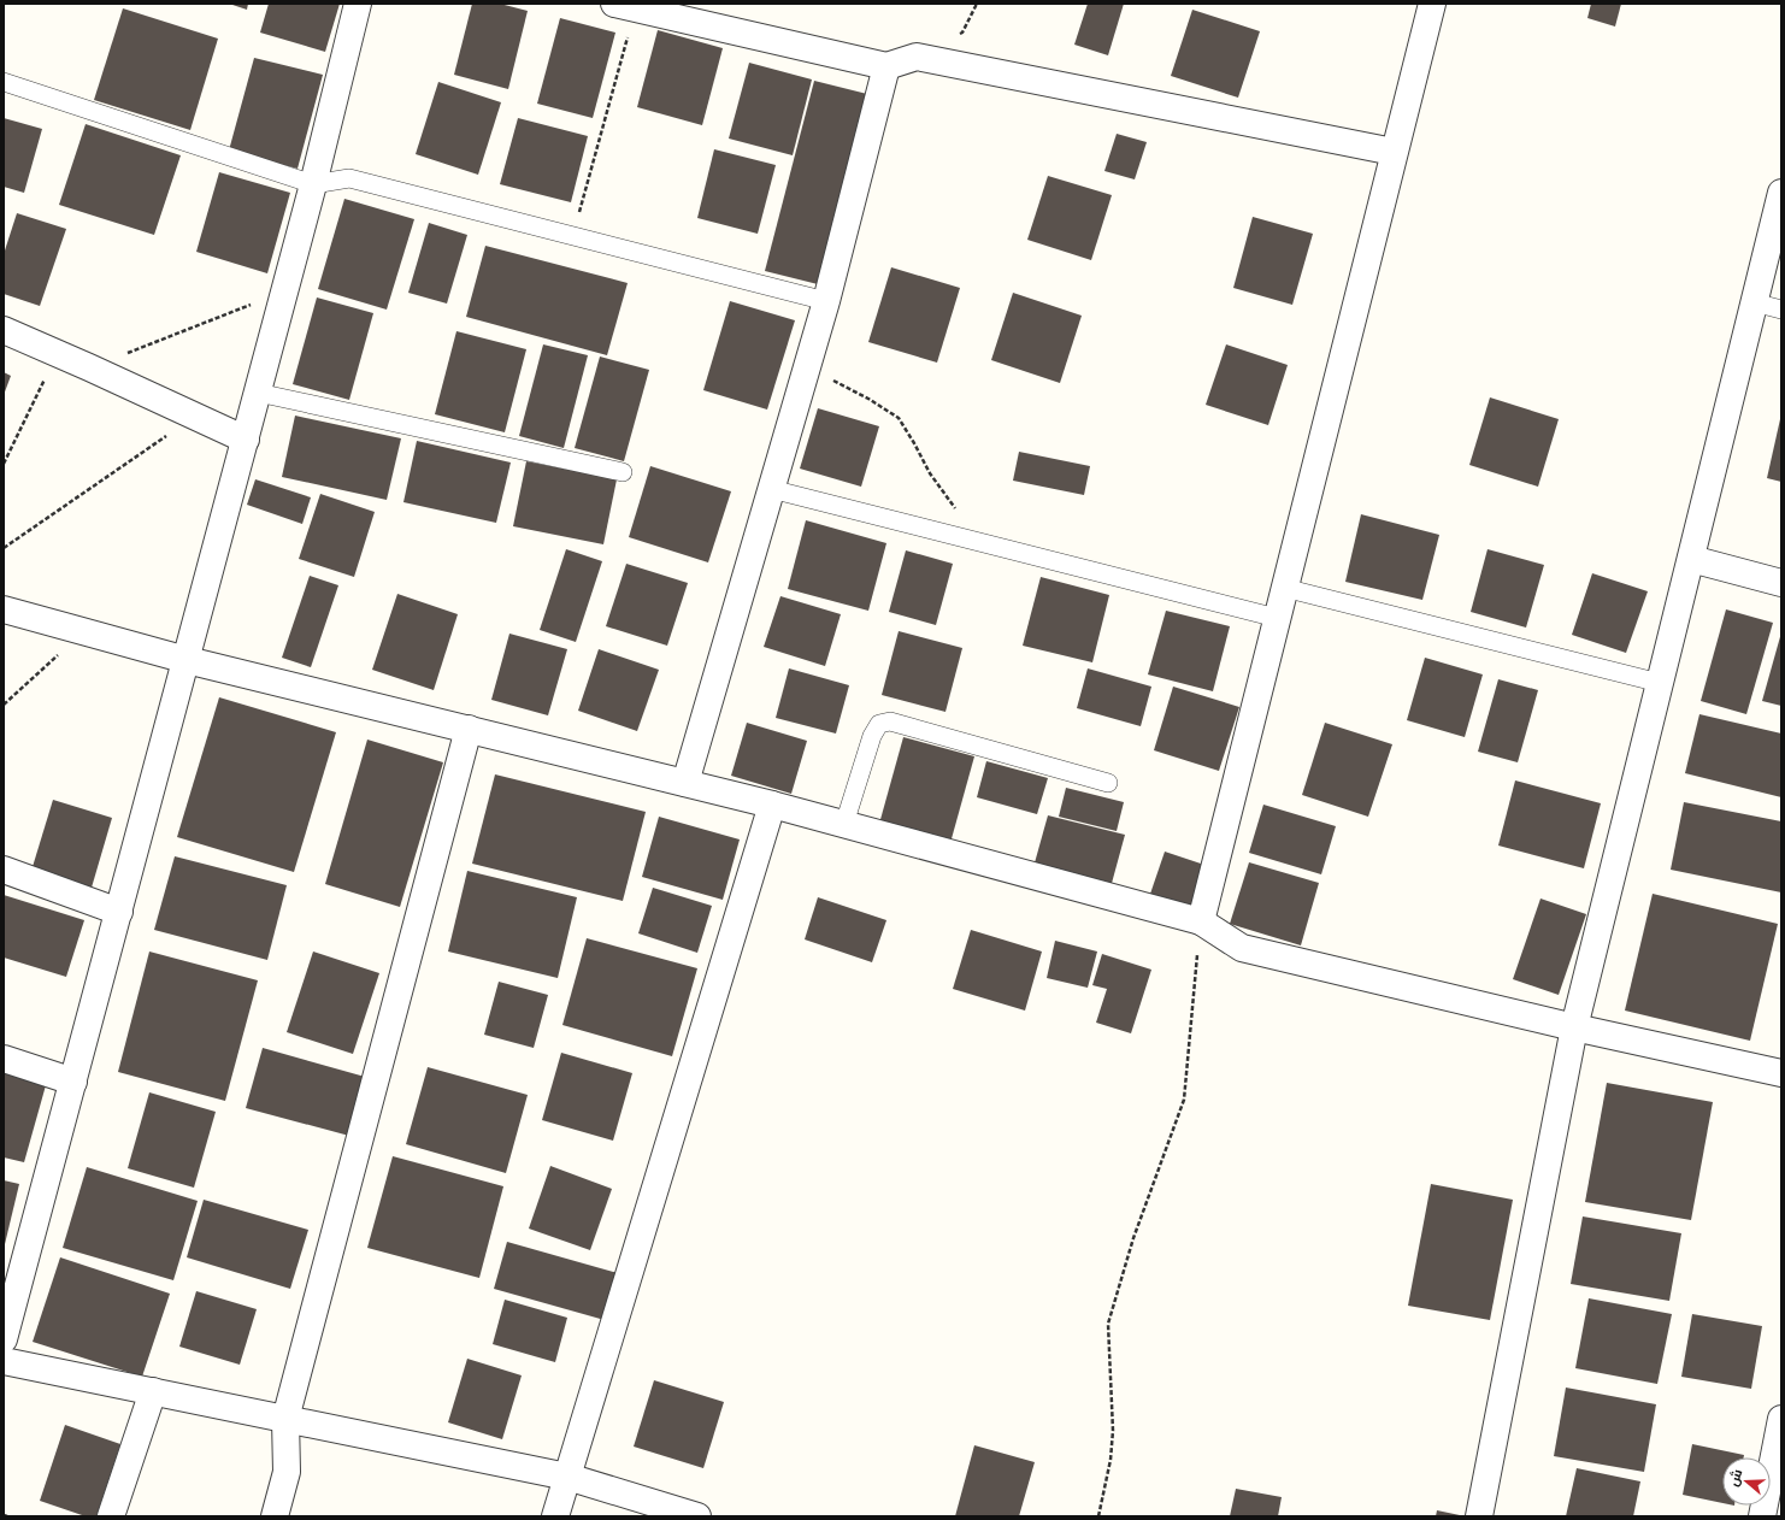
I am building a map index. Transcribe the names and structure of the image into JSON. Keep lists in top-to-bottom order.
{
  "north": "left"
}
